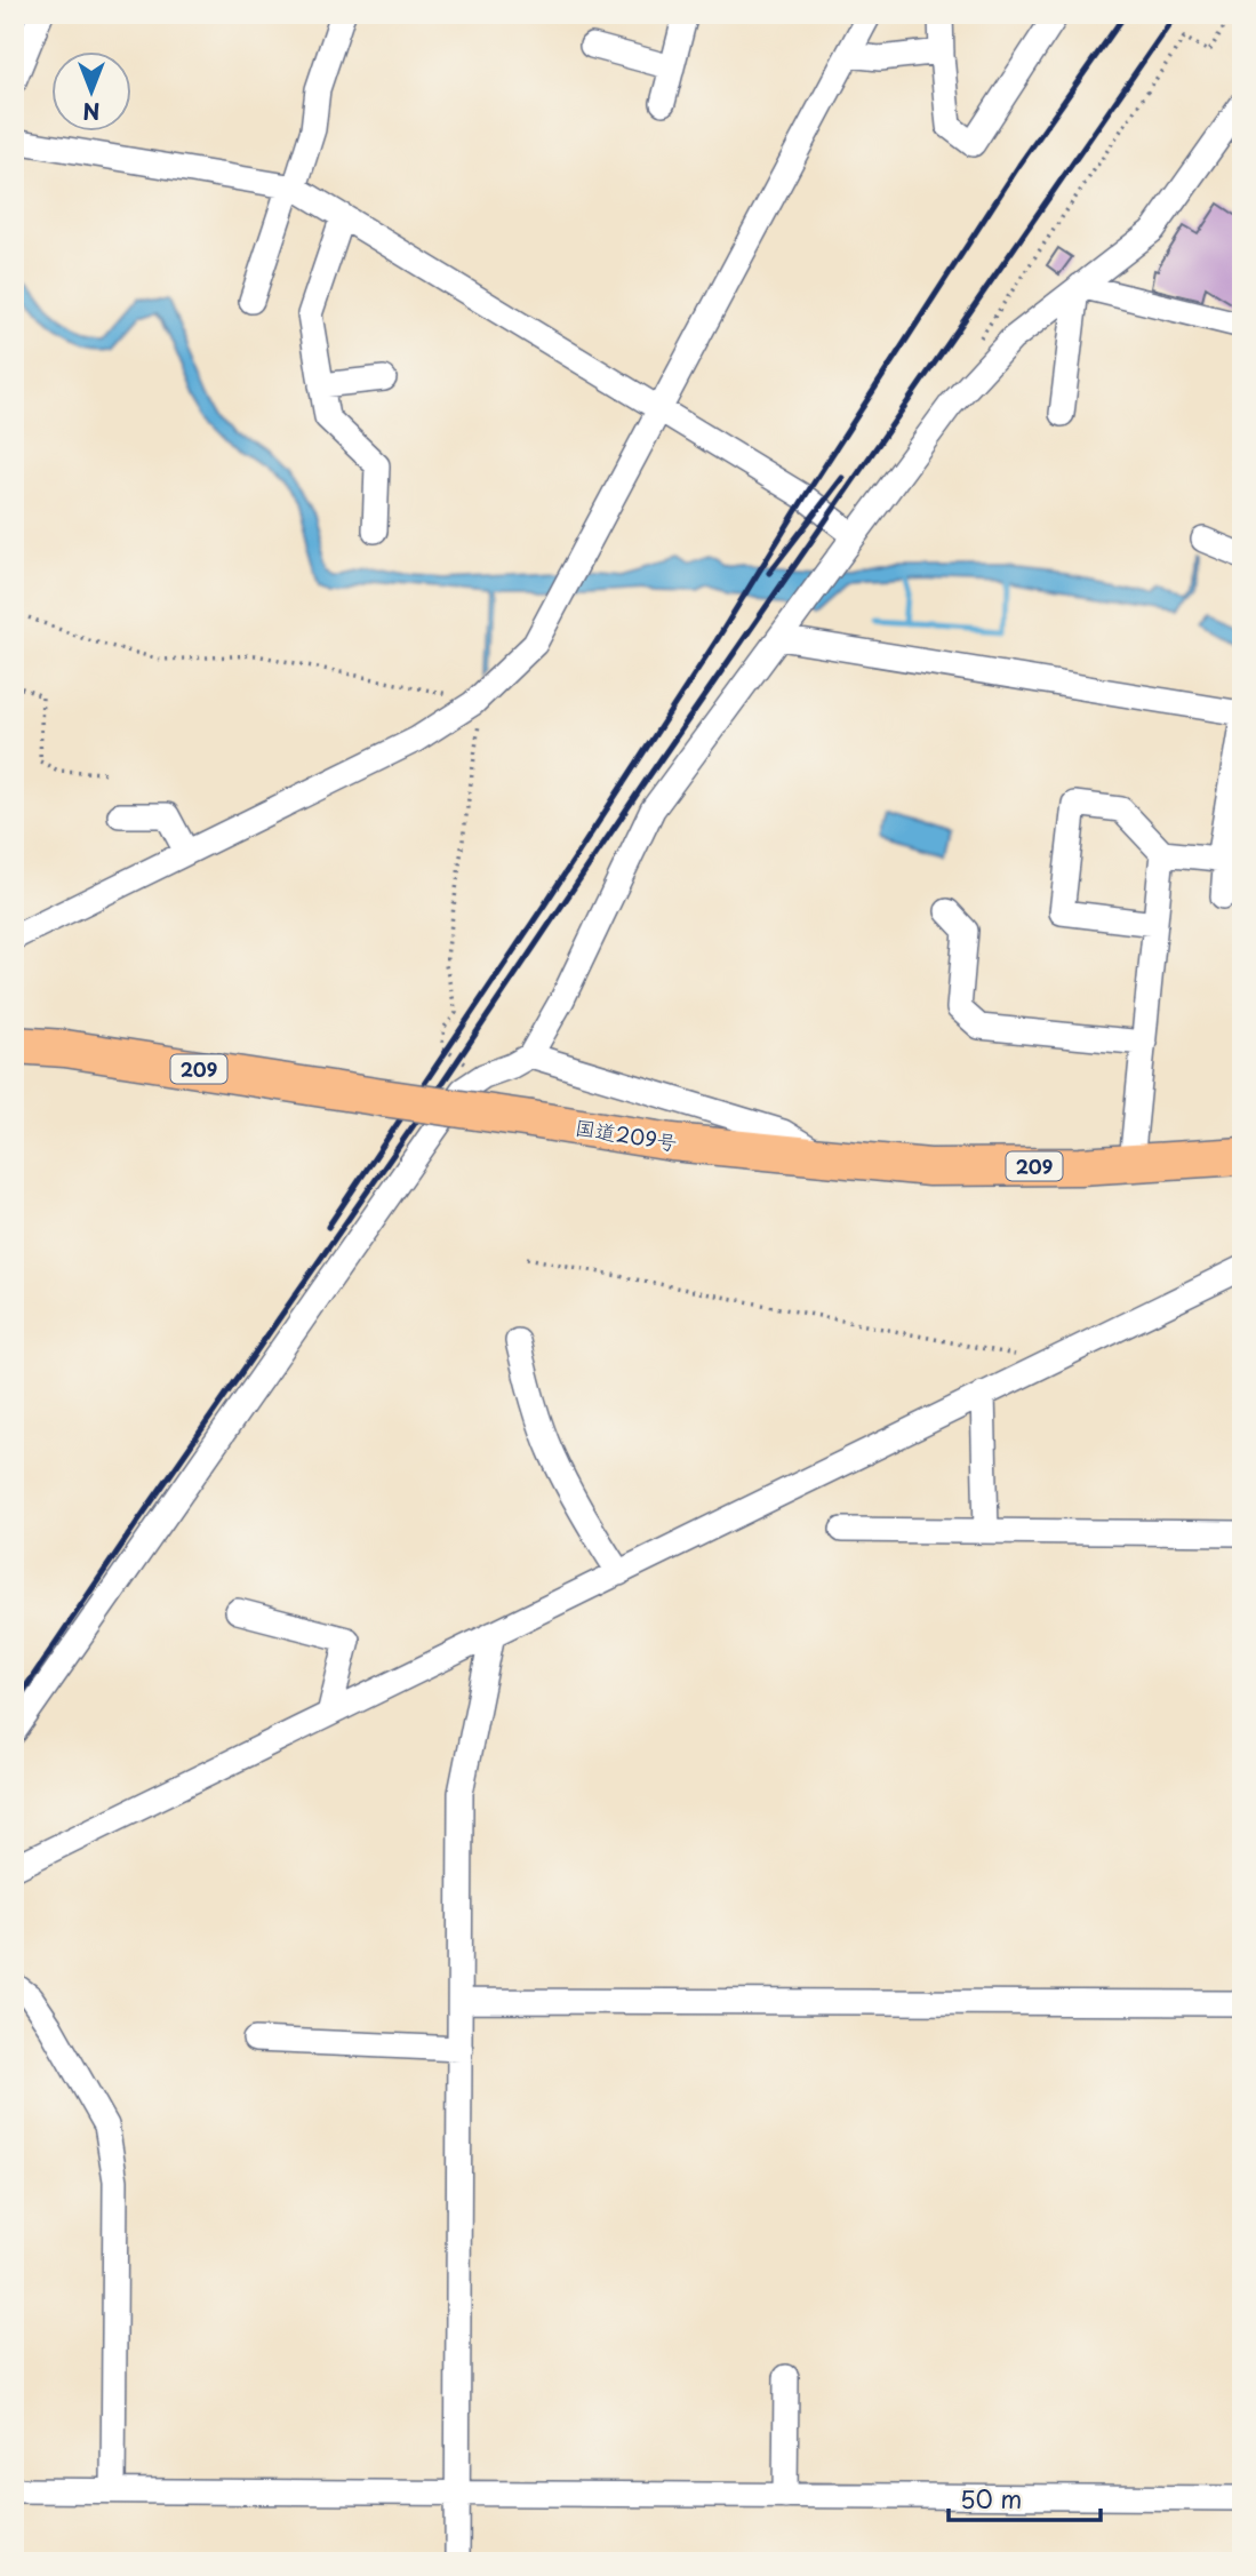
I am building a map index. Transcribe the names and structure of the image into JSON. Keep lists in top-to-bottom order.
{
  "streets": {
    "highway": ["209", "国道209号"]
  },
  "scale_bar": "50 m",
  "north": "bottom"
}
